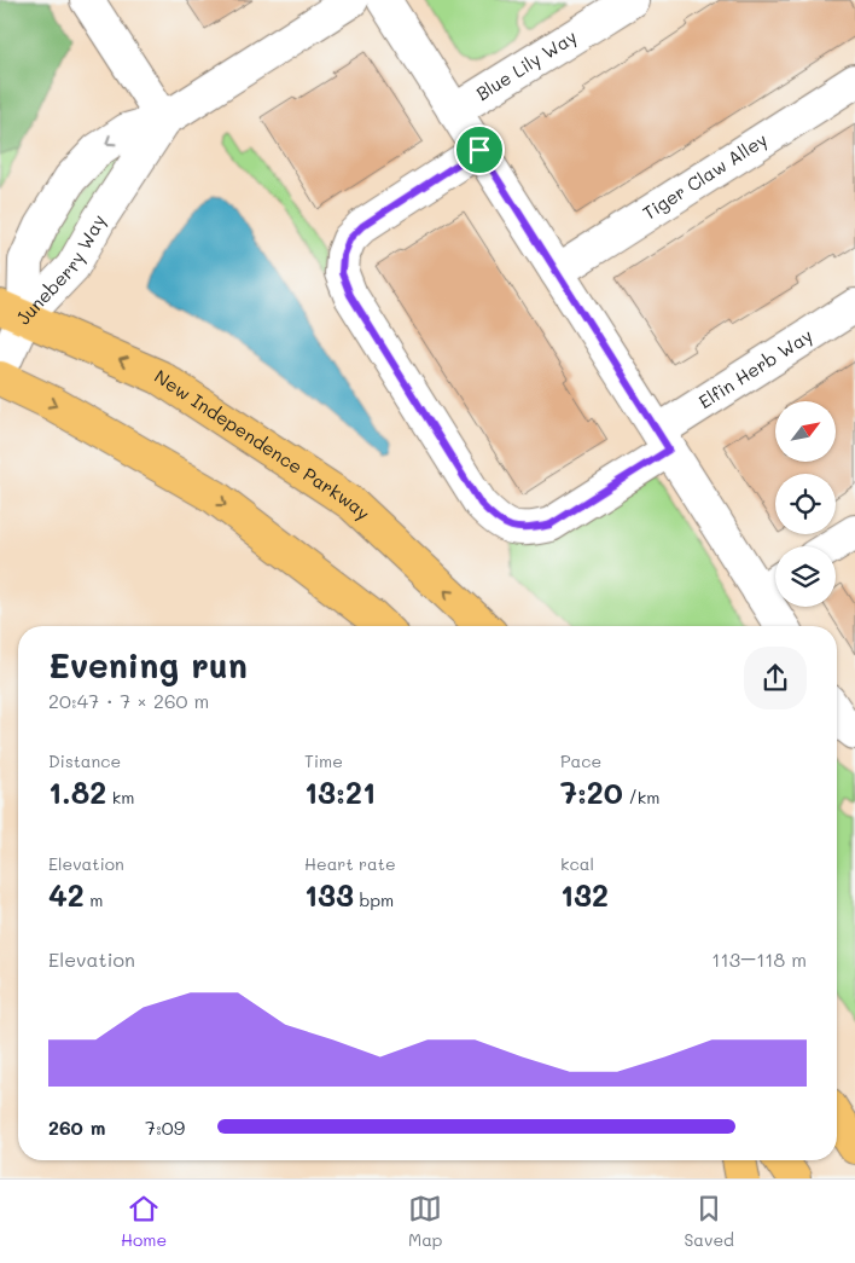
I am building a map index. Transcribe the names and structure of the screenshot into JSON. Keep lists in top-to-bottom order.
{
  "streets": {
    "main road": ["New Independence Parkway"],
    "street": [
      "Blue Lily Way",
      "Tiger Claw Alley",
      "Juneberry Way",
      "Elfin Herb Way"
    ]
  },
  "crossings": [
    ["Juneberry Way", "New Independence Parkway"]
  ],
  "north": "top right",
  "page": {
    "heading": ["Evening run", "20:47 · 7 × 260 m"],
    "stats": [
      ["Distance", "1.82 km"],
      ["Time", "13:21"],
      ["Pace", "7:20 /km"],
      ["Elevation", "42 m"],
      ["Heart rate", "133 bpm"],
      ["kcal", "132"]
    ],
    "chart": ["Elevation", "113–118 m"],
    "list": [
      {
        "name": "260 m",
        "note": "7:09"
      }
    ],
    "tabs": ["Home", "Map", "Saved"]
  }
}
